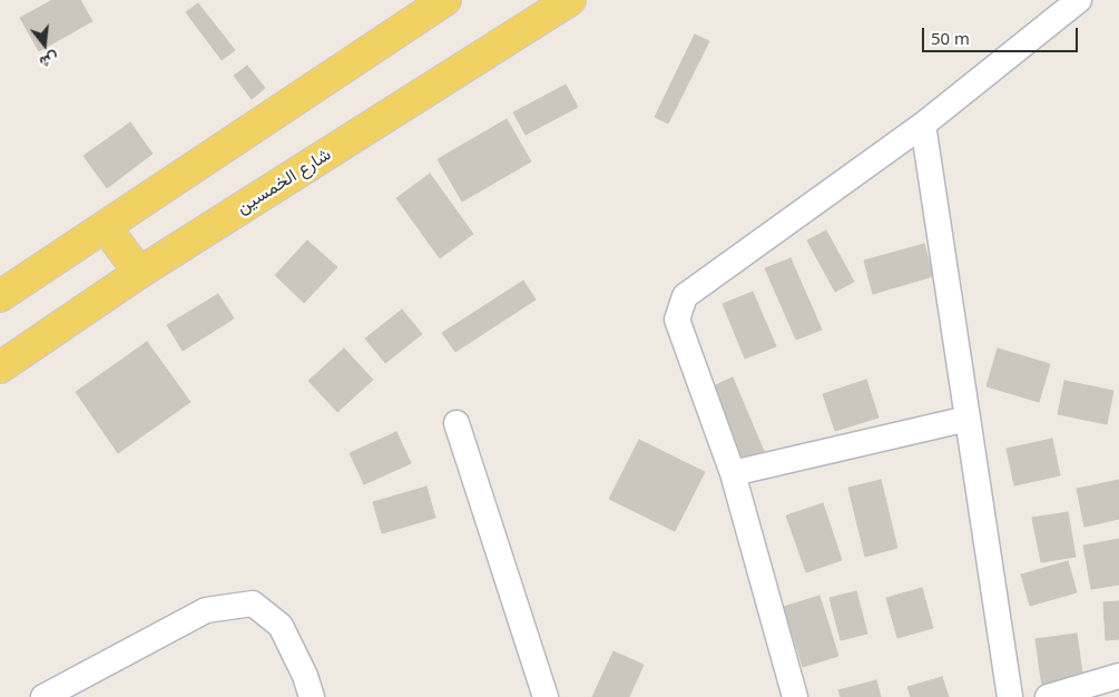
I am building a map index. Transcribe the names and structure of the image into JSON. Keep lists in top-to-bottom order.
{
  "streets": {
    "main road": ["شارع الخمسين"]
  },
  "scale_bar": "50 m",
  "north": "bottom"
}
